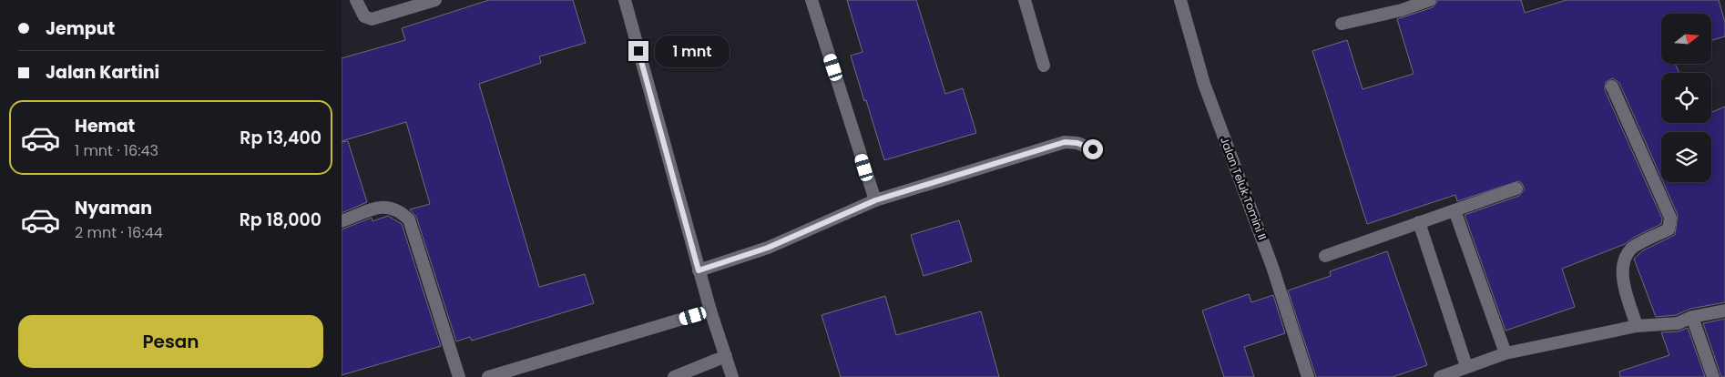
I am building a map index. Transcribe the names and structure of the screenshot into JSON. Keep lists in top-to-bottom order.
{
  "streets": {
    "street": ["Jalan Teluk Tomini II"]
  },
  "north": "right",
  "page": {
    "banner": ["Jemput", "Jalan Kartini"],
    "bubble": "1 mnt",
    "list": [
      {
        "name": "Hemat",
        "note": "1 mnt · 16:43",
        "value": "Rp 13,400"
      },
      {
        "name": "Nyaman",
        "note": "2 mnt · 16:44",
        "value": "Rp 18,000"
      }
    ],
    "buttons": "Pesan"
  }
}
